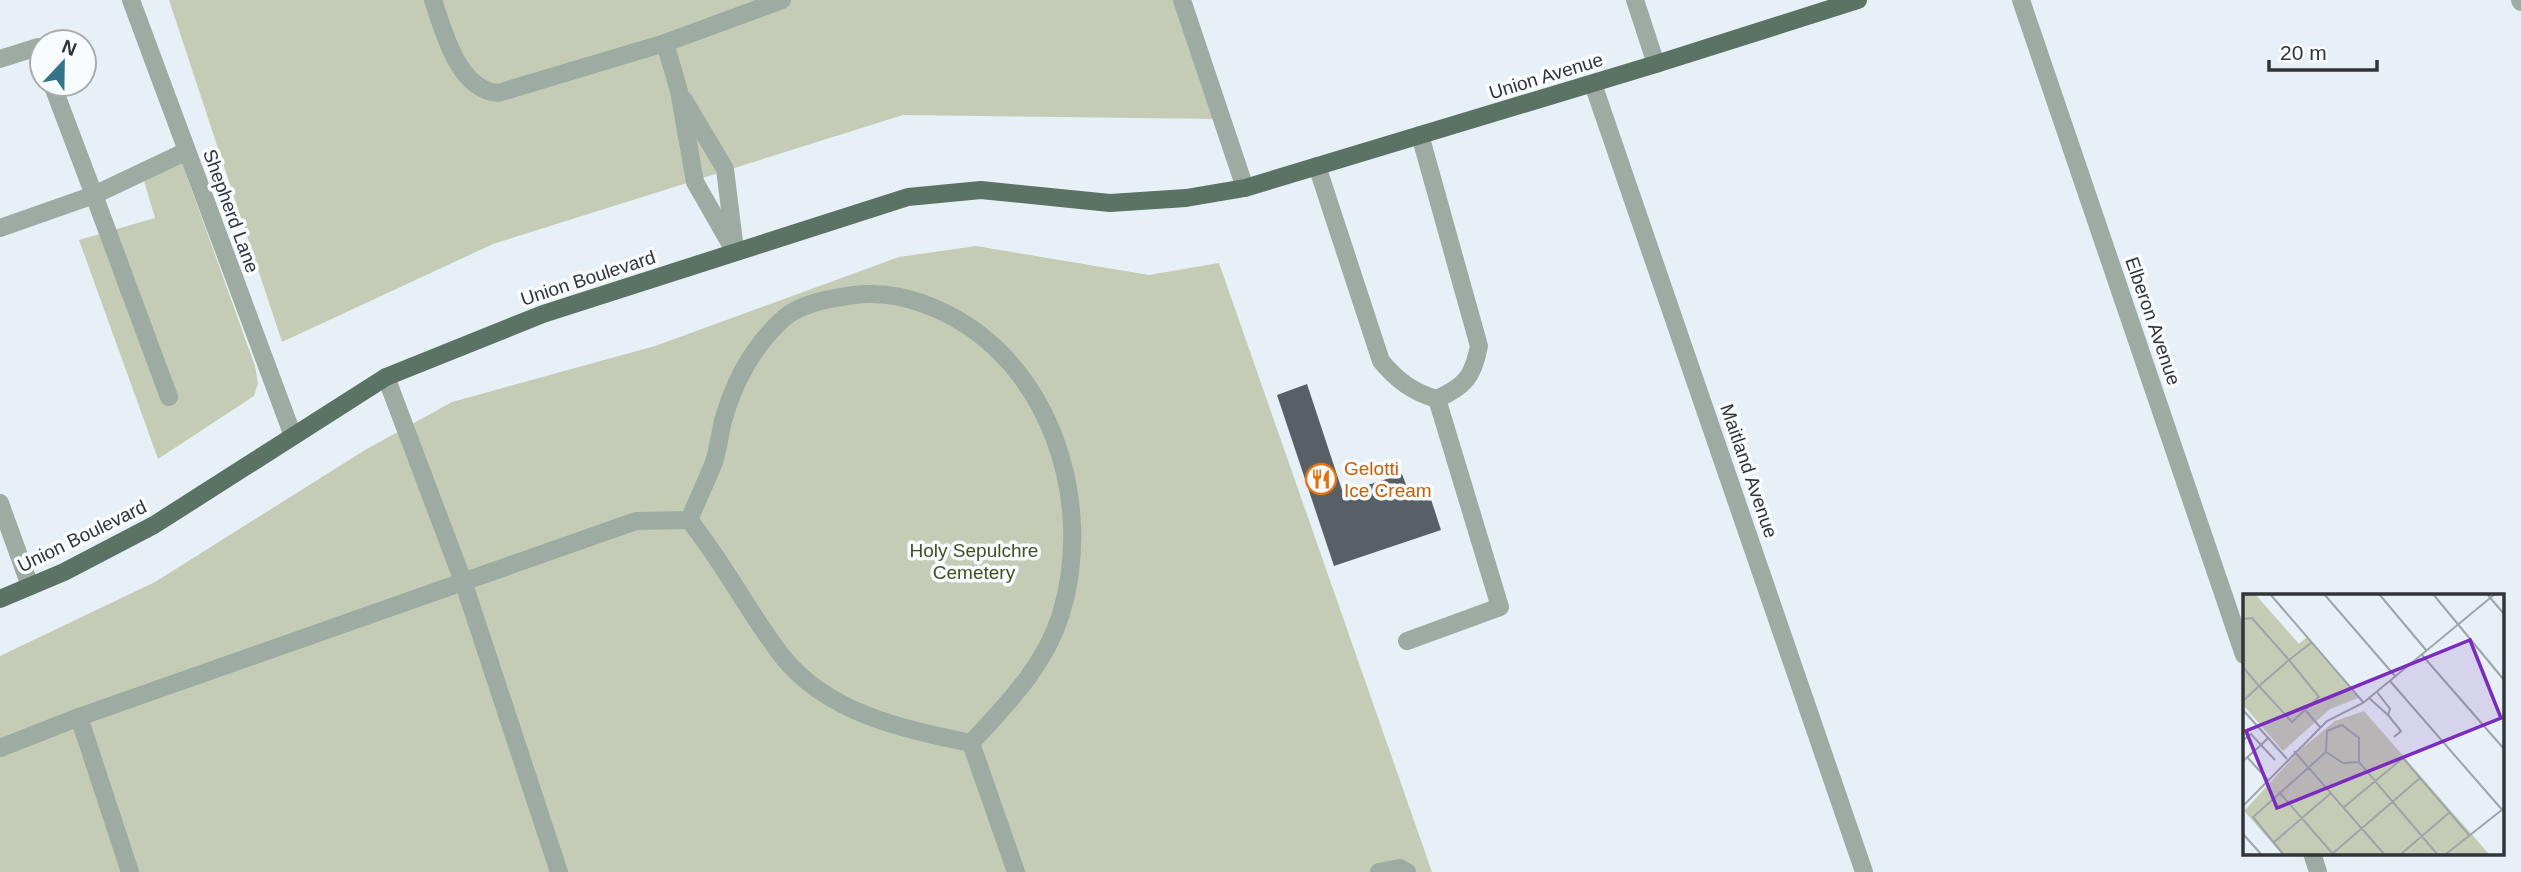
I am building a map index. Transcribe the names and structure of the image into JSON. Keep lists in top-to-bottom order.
{
  "streets": {
    "main road": ["Union Avenue", "Union Boulevard"],
    "street": ["Shepherd Lane", "Elberon Avenue", "Maitland Avenue"]
  },
  "crossings": [
    ["Union Avenue", "Union Boulevard"],
    ["Union Avenue", "Maitland Avenue"],
    ["Shepherd Lane", "Union Boulevard"]
  ],
  "parks": ["Holy Sepulchre Cemetery"],
  "places": {
    "restaurant": ["Gelotti Ice Cream"]
  },
  "scale_bar": "20 m",
  "north": "top"
}
